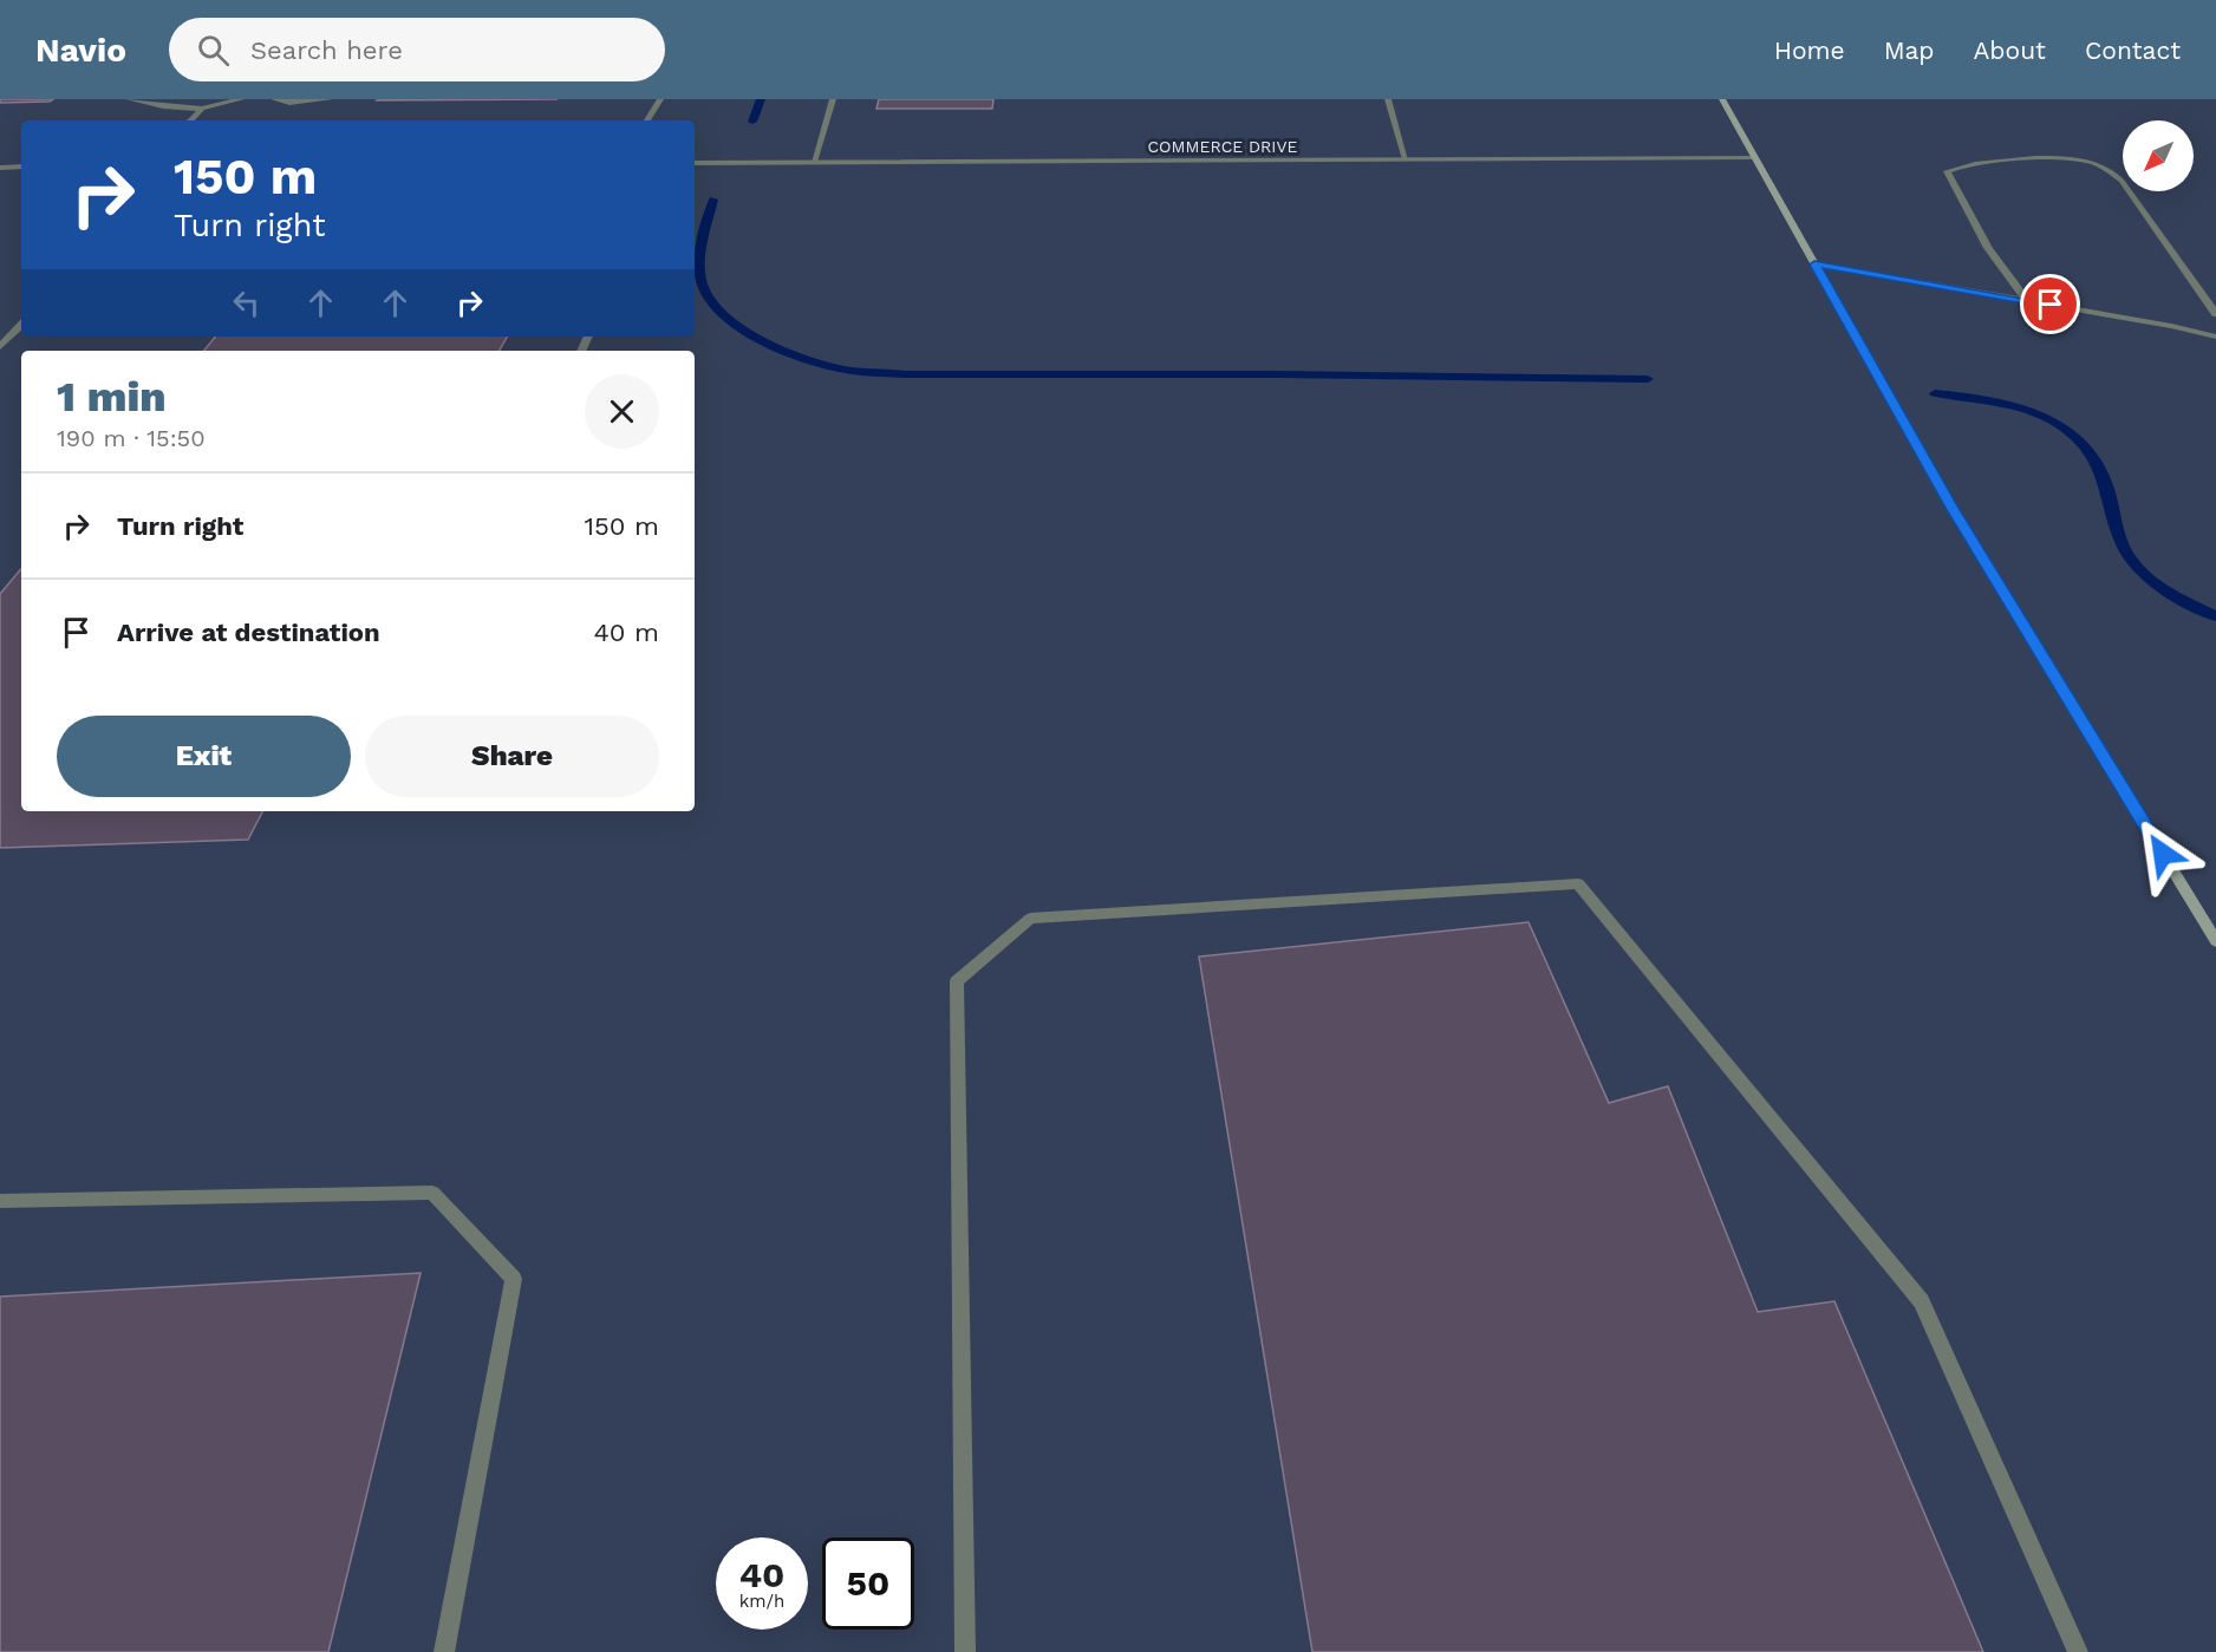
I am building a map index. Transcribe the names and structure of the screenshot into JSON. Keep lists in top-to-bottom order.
{
  "streets": {
    "street": ["COMMERCE DRIVE"]
  },
  "north": "bottom left",
  "page": {
    "header": "Navio",
    "search": "Search here",
    "nav": [
      "Home",
      "Map",
      "About",
      "Contact"
    ],
    "turn": ["150 m", "Turn right"],
    "heading": ["1 min", "190 m · 15:50"],
    "list": [
      {
        "name": "Turn right",
        "value": "150 m"
      },
      {
        "name": "Arrive at destination",
        "value": "40 m"
      }
    ],
    "buttons": ["Exit", "Share"],
    "speed": "40 km/h",
    "limit": "50"
  }
}
